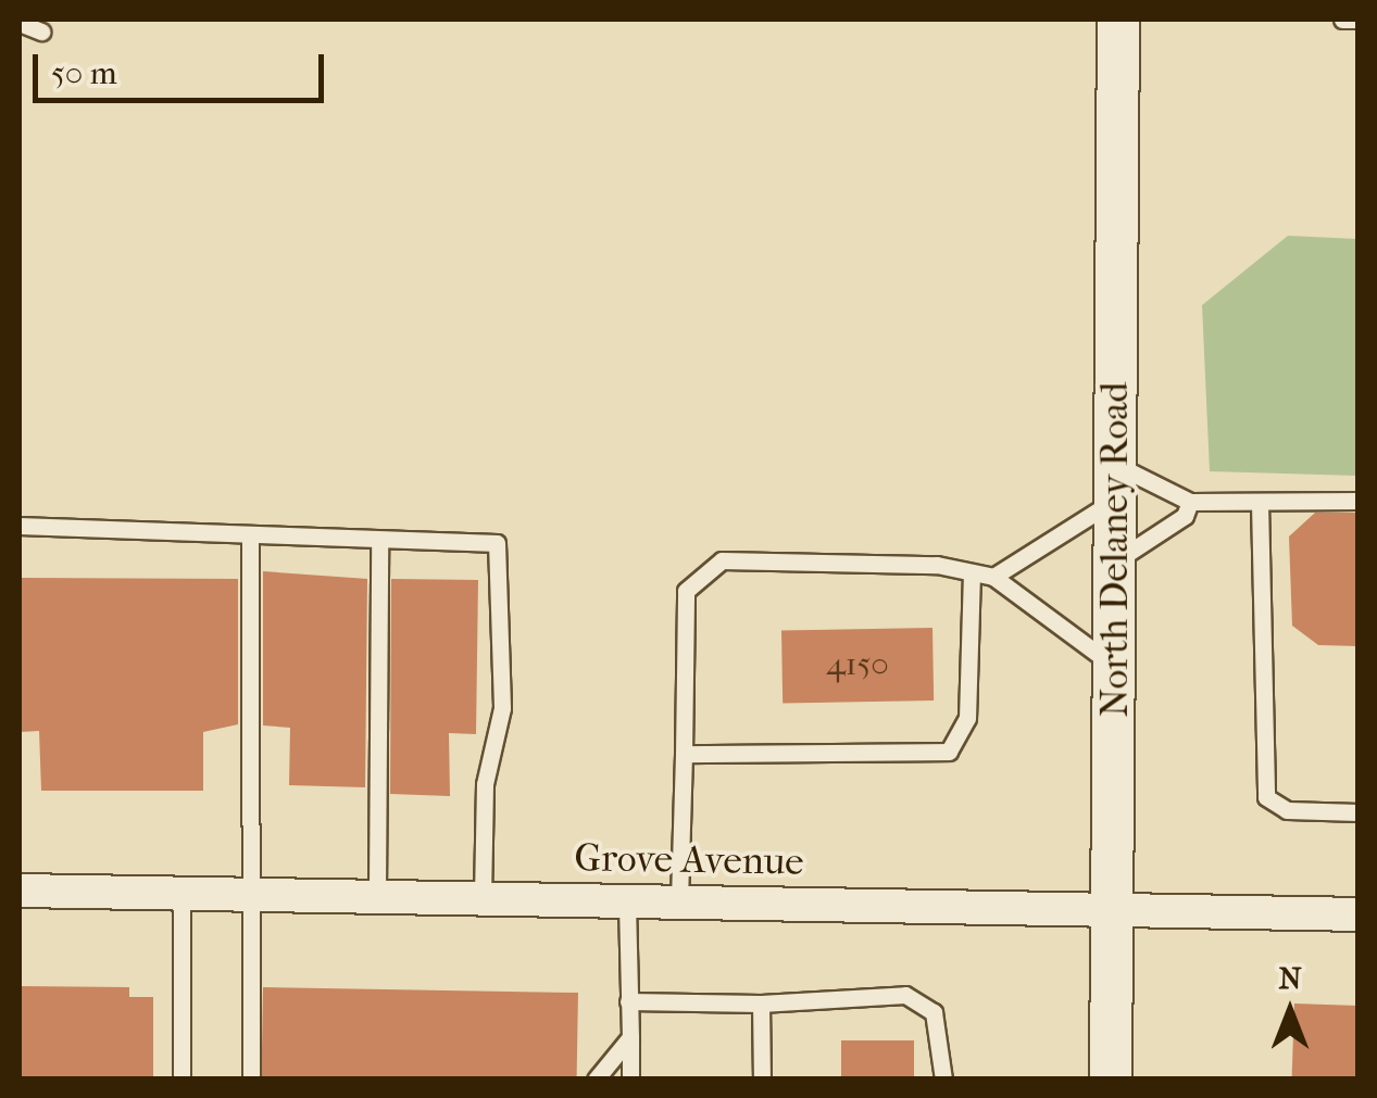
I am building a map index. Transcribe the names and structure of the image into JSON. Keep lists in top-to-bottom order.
{
  "streets": {
    "street": ["North Delaney Road", "Grove Avenue"]
  },
  "crossings": [
    ["North Delaney Road", "Grove Avenue"]
  ],
  "house_numbers": ["4150"],
  "scale_bar": "50 m",
  "north": "top"
}
